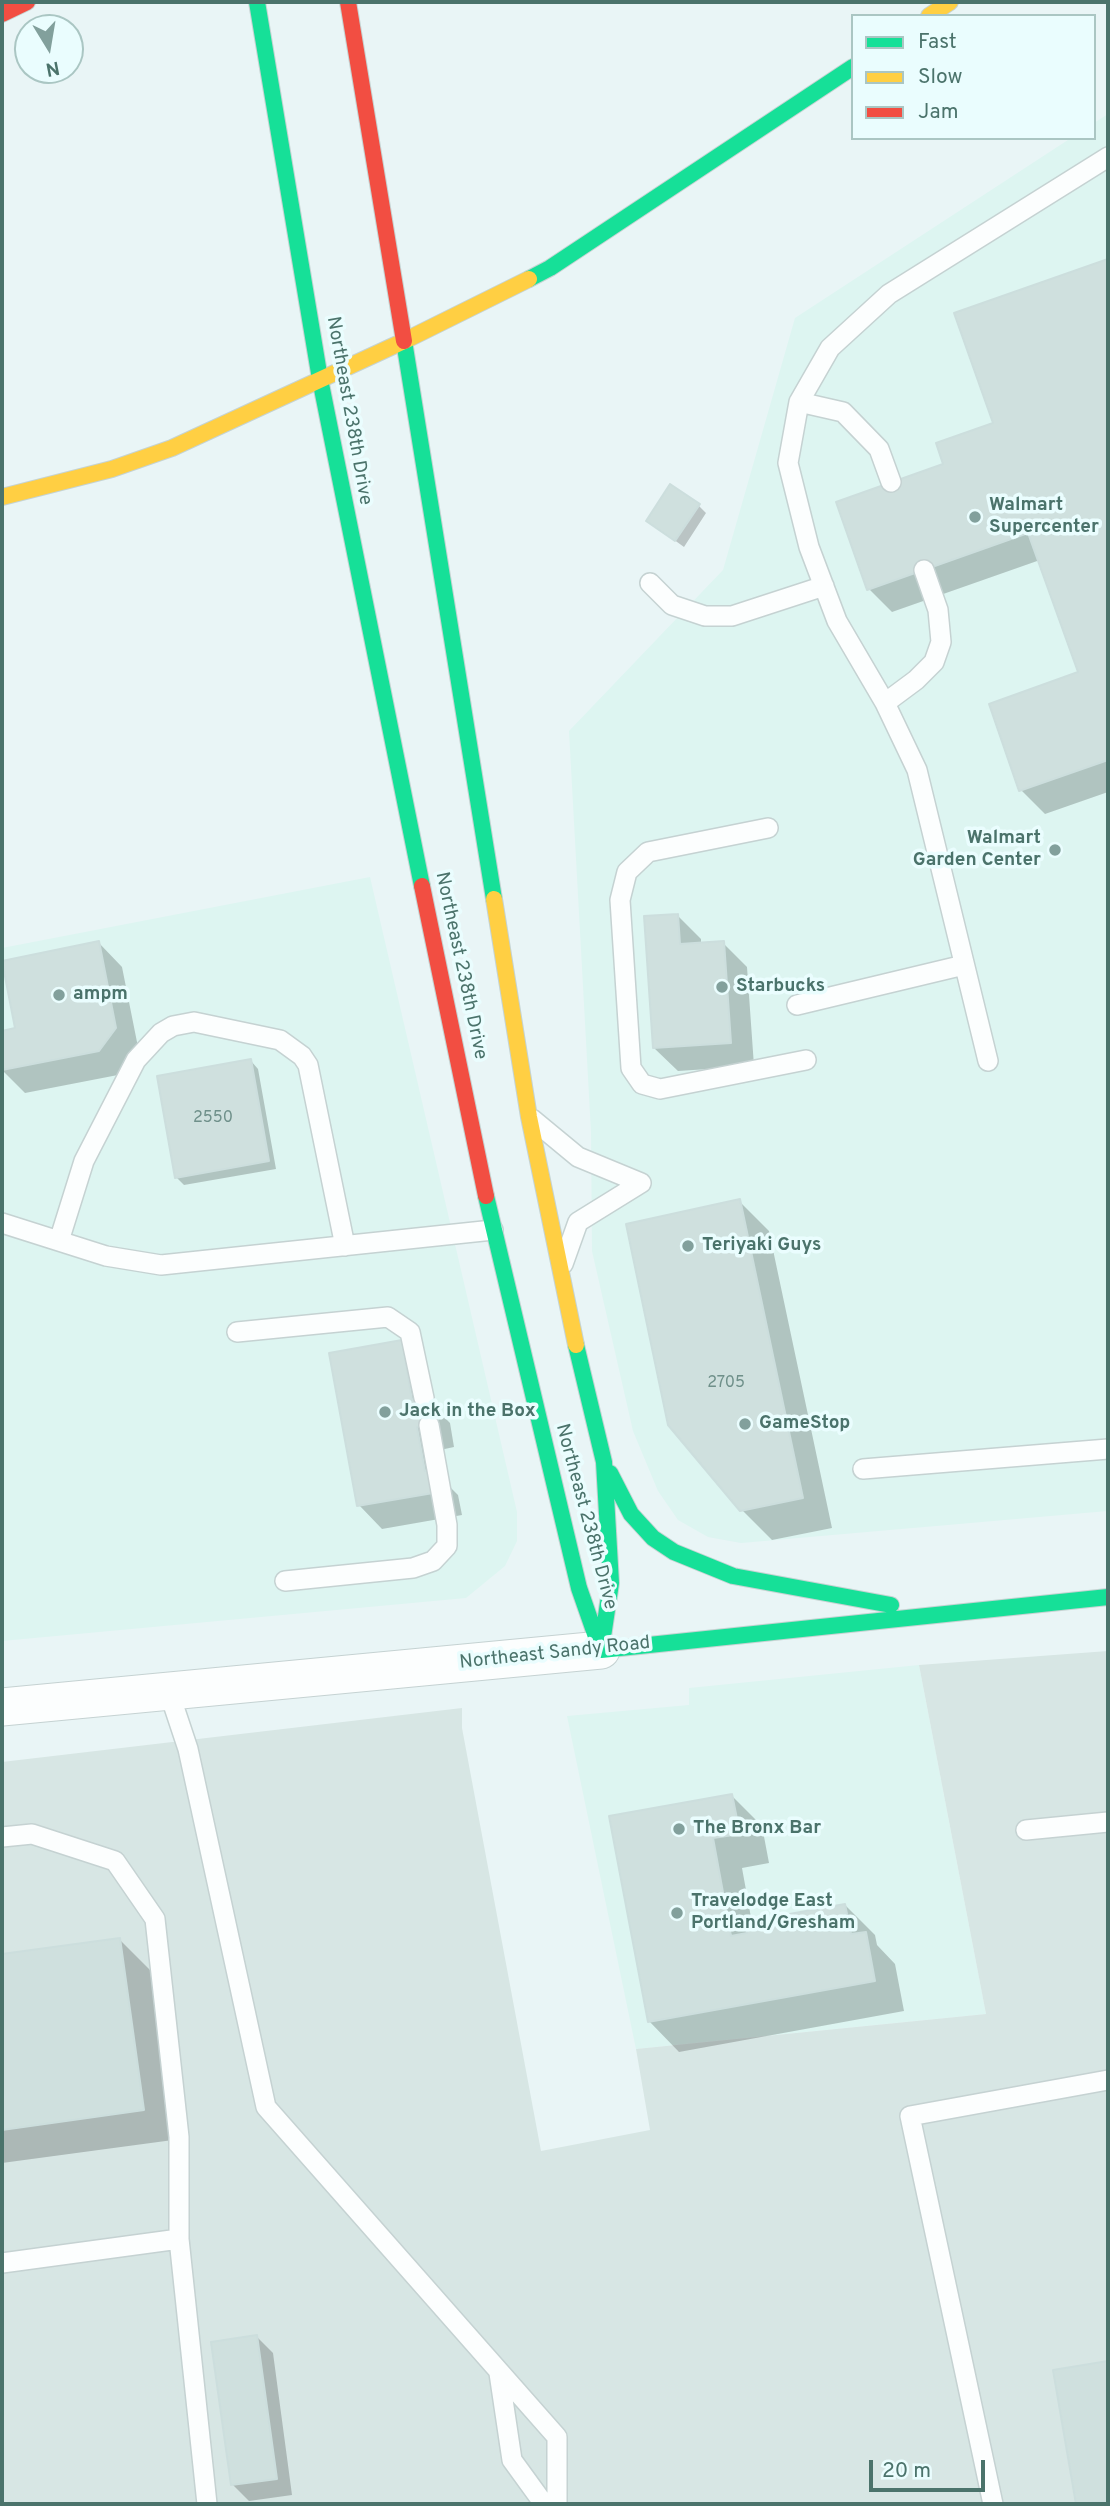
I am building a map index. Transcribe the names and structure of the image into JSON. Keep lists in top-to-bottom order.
{
  "streets": {
    "main road": ["Northeast 238th Drive", "Northeast Sandy Road"]
  },
  "crossings": [
    ["Northeast 238th Drive", "Northeast Sandy Road"]
  ],
  "places": [
    "Walmart Supercenter",
    "Walmart Garden Center",
    "Starbucks",
    "ampm",
    "Teriyaki Guys",
    "Jack in the Box",
    "GameStop",
    "The Bronx Bar",
    "Travelodge East Portland/Gresham"
  ],
  "house_numbers": ["2550", "2705"],
  "legend": ["Fast", "Slow", "Jam"],
  "scale_bar": "20 m",
  "north": "bottom"
}
